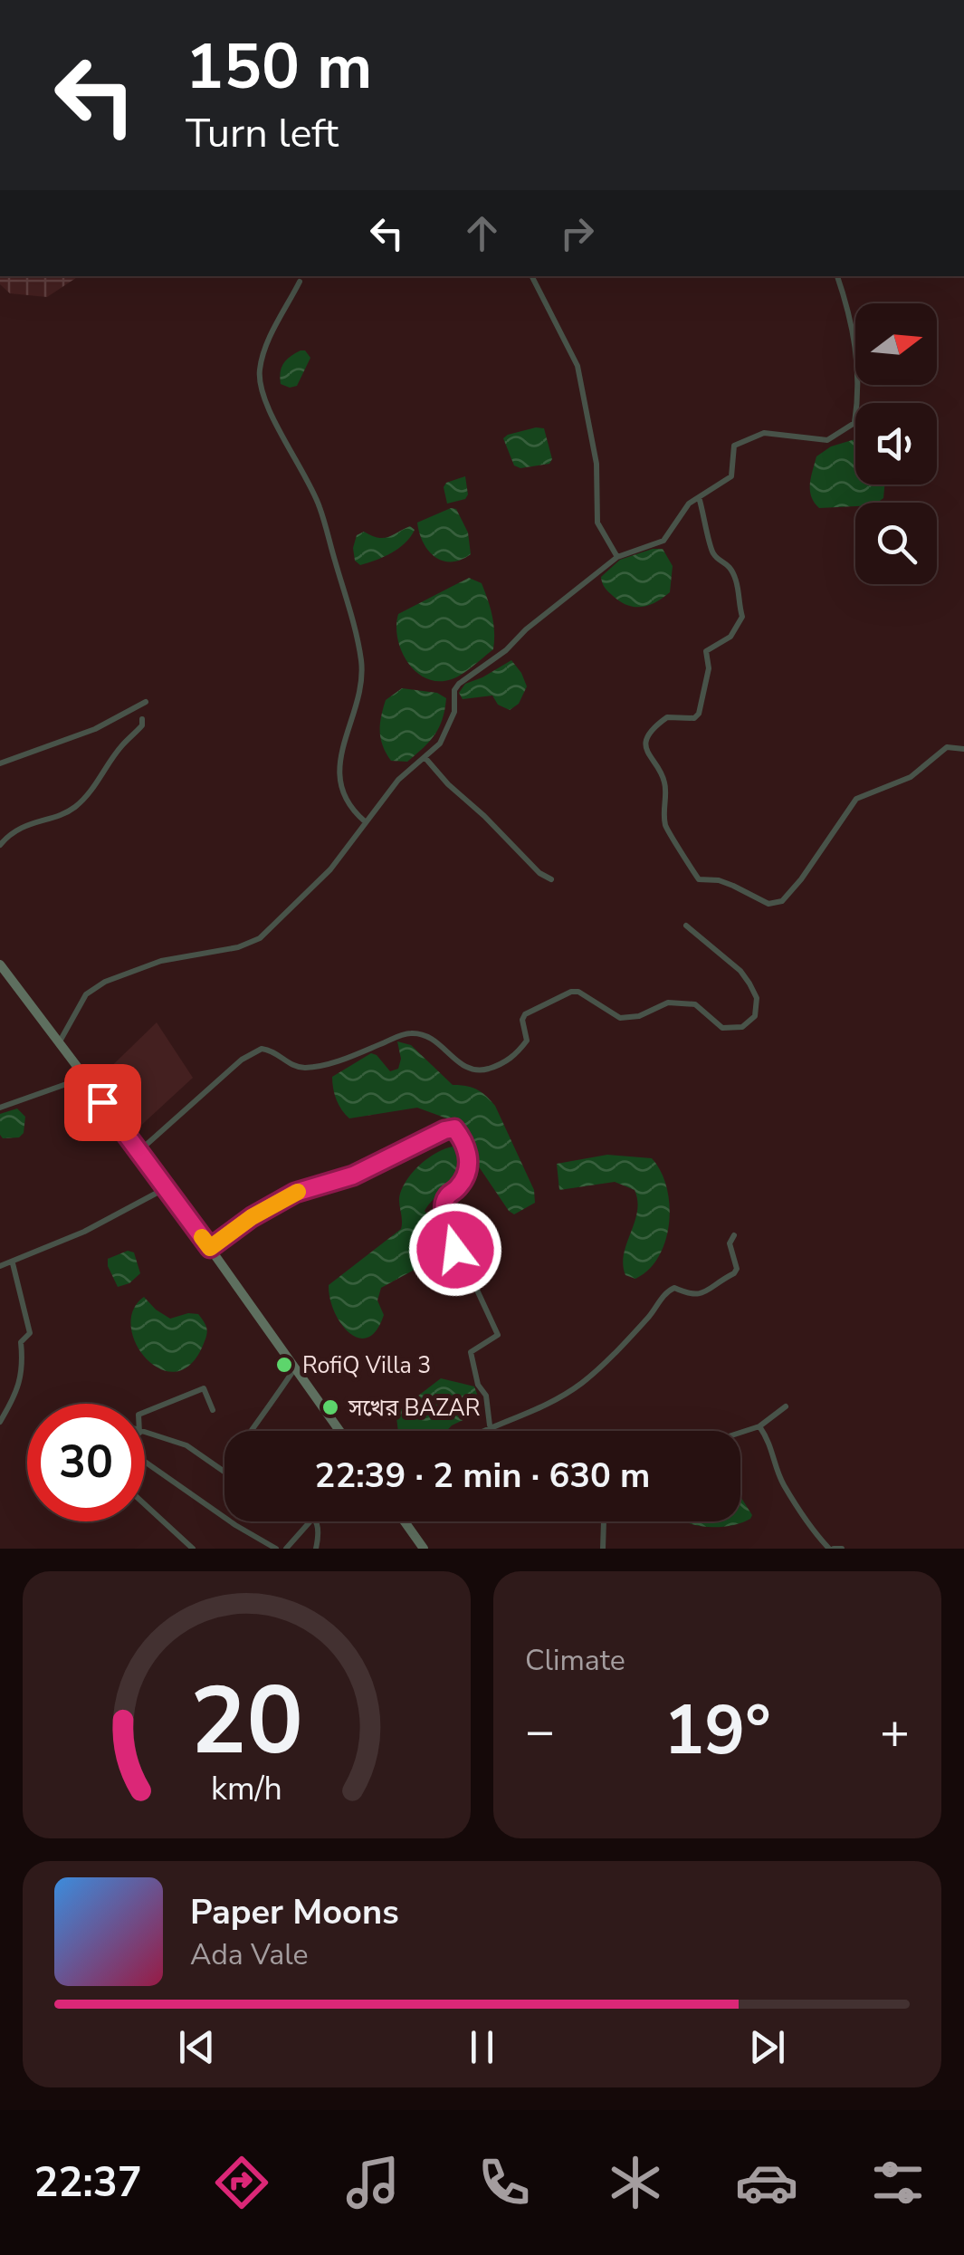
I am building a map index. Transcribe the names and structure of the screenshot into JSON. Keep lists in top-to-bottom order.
{
  "places": ["RofiQ Villa 3", "সখের BAZAR"],
  "north": "right",
  "page": {
    "turn": ["150 m", "Turn left"],
    "limit": "30",
    "trip": "22:39 · 2 min · 630 m",
    "tile": "Climate",
    "heat": ["−", "19°", "+"],
    "song": ["Paper Moons", "Ada Vale"],
    "tabs": "22:37",
    "gauge": ["20", "km/h"]
  }
}
